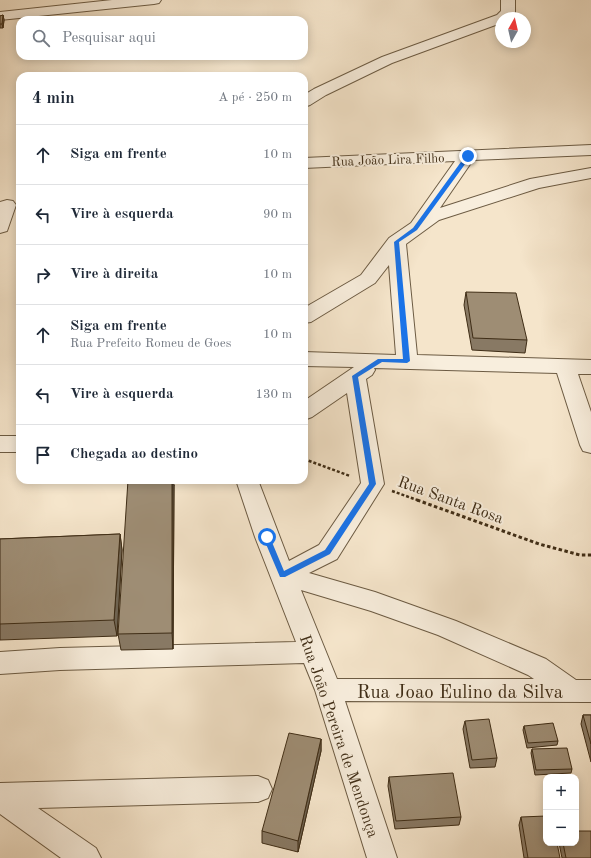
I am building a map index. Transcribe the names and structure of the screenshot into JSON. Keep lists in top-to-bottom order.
{
  "streets": {
    "street": ["Rua João Lira Filho", "Rua Joao Eulino da Silva", "Rua João Pereira de Mendonça"],
    "path": ["Rua Santa Rosa"]
  },
  "crossings": [
    ["Rua Joao Eulino da Silva", "Rua João Pereira de Mendonça"]
  ],
  "north": "top",
  "page": {
    "search": "Pesquisar aqui",
    "heading": ["4 min", "A pé · 250 m"],
    "list": [
      ["Siga em frente", "10 m"],
      ["Vire à esquerda", "90 m"],
      ["Vire à direita", "10 m"],
      ["Siga em frente", "Rua Prefeito Romeu de Goes", "10 m"],
      ["Vire à esquerda", "130 m"],
      "Chegada ao destino"
    ],
    "map_buttons": ["+", "−"]
  }
}
